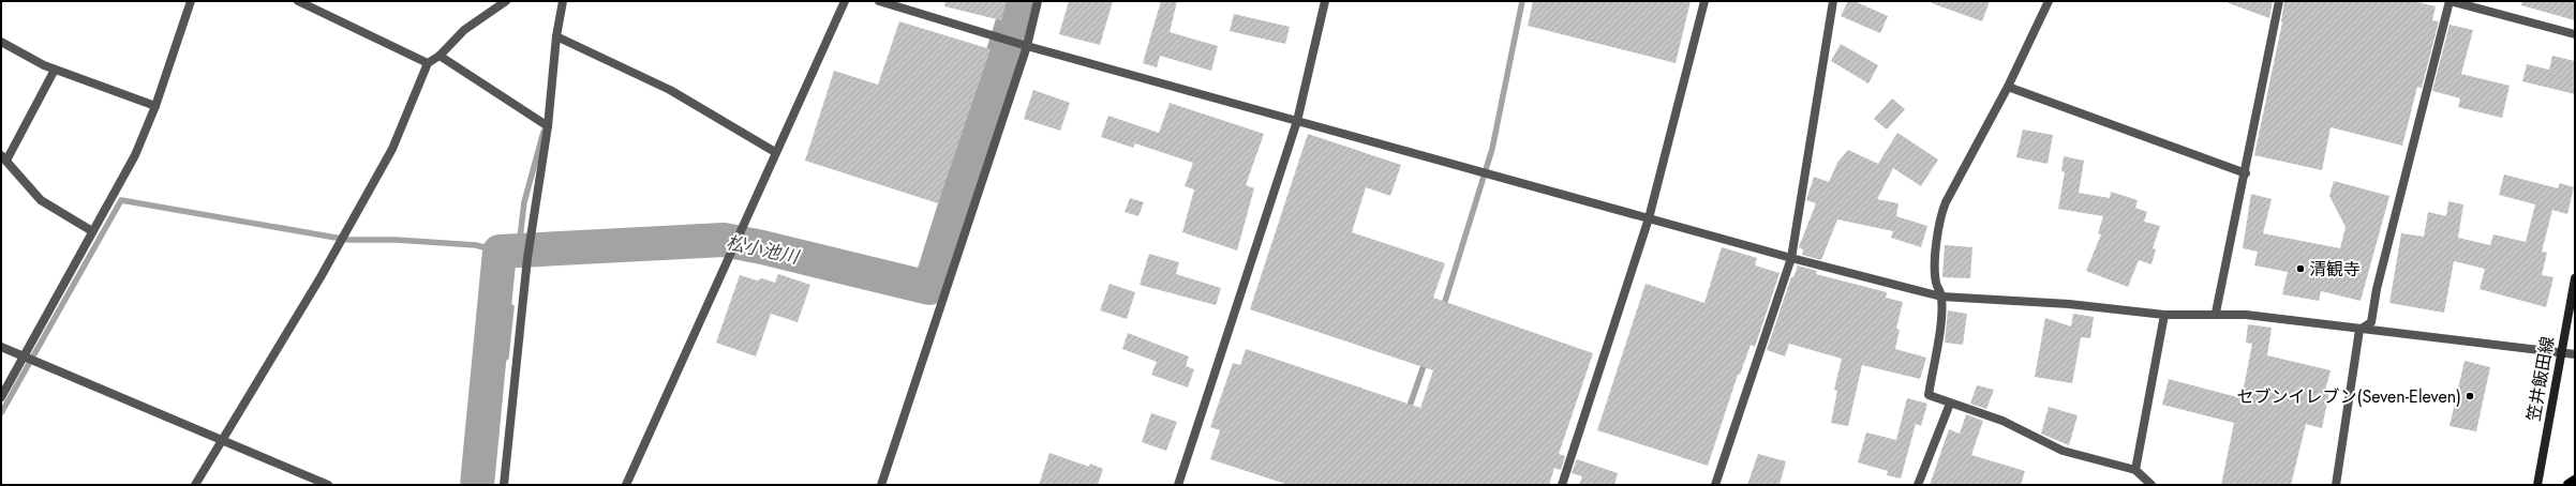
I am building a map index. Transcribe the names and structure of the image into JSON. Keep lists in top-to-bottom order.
{
  "streets": {
    "main road": ["笠井飯田線"]
  },
  "water": ["松小池川"],
  "places": ["清観寺", "セブンイレブン(Seven-Eleven)"]
}
